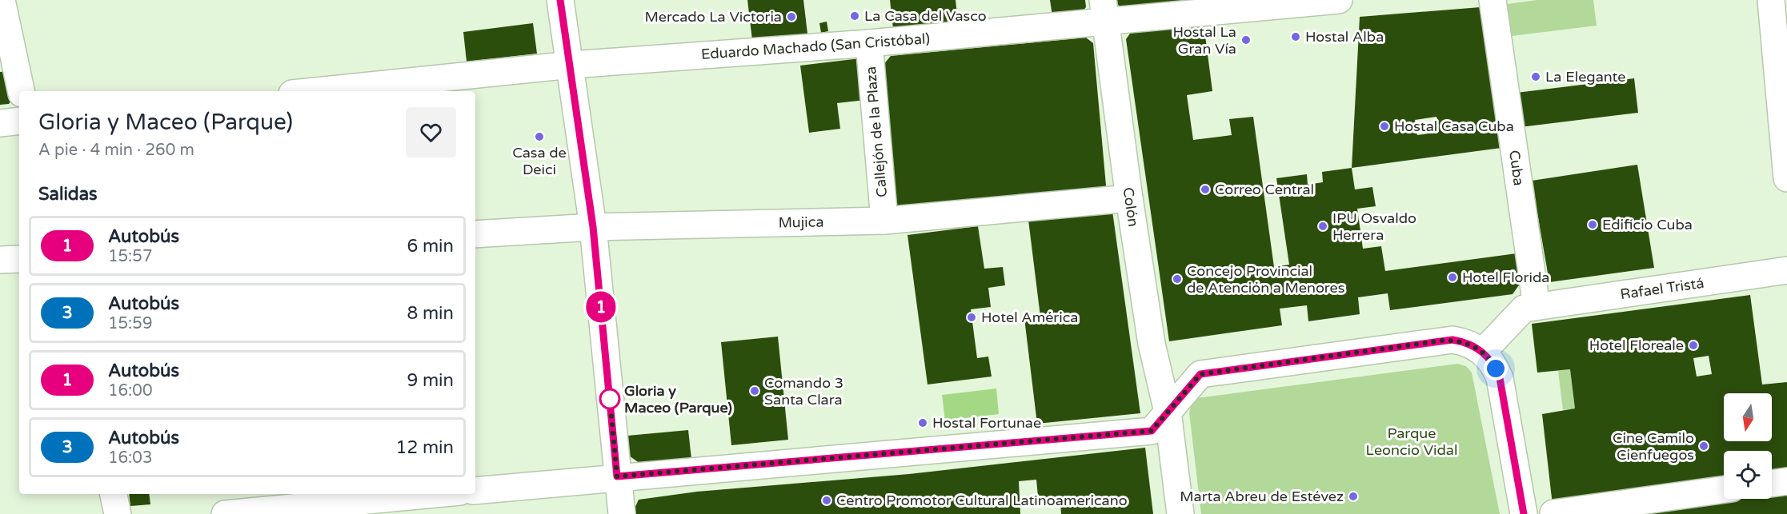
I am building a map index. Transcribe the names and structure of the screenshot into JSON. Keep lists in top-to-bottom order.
{
  "streets": {
    "street": [
      "Eduardo Machado (San Cristóbal)",
      "Callejón de la Plaza",
      "Cuba",
      "Colón",
      "Mujica",
      "Rafael Tristá"
    ]
  },
  "crossings": [
    ["Eduardo Machado (San Cristóbal)", "Callejón de la Plaza"],
    ["Eduardo Machado (San Cristóbal)", "Colón"],
    ["Callejón de la Plaza", "Mujica"],
    ["Cuba", "Rafael Tristá"],
    ["Colón", "Mujica"]
  ],
  "parks": ["Parque Leoncio Vidal"],
  "places": [
    "La Casa del Vasco",
    "Mercado La Victoria",
    "Hostal Alba",
    "Hostal La Gran Vía",
    "La Elegante",
    "Hostal Casa Cuba",
    "Casa de Deici",
    "Correo Central",
    "Edificio Cuba",
    "IPU Osvaldo Herrera",
    "Hotel Florida",
    "Concejo Provincial de Atención a Menores",
    "Hotel América",
    "Hotel Floreale",
    "Comando 3 Santa Clara",
    "Gloria y Maceo (Parque)",
    "Hostal Fortunae",
    "Cine Camilo Cienfuegos",
    "Marta Abreu de Estévez",
    "Centro Promotor Cultural Latinoamericano"
  ],
  "lines": ["bus line 1"],
  "north": "bottom",
  "page": {
    "on_map": "1",
    "heading": [
      ["Gloria y Maceo (Parque)", "A pie · 4 min · 260 m"],
      "Salidas"
    ],
    "list": [
      {
        "mark": "1",
        "name": "Autobús",
        "note": "15:57",
        "value": "6 min"
      },
      {
        "mark": "3",
        "name": "Autobús",
        "note": "15:59",
        "value": "8 min"
      },
      {
        "mark": "1",
        "name": "Autobús",
        "note": "16:00",
        "value": "9 min"
      },
      {
        "mark": "3",
        "name": "Autobús",
        "note": "16:03",
        "value": "12 min"
      }
    ]
  }
}
